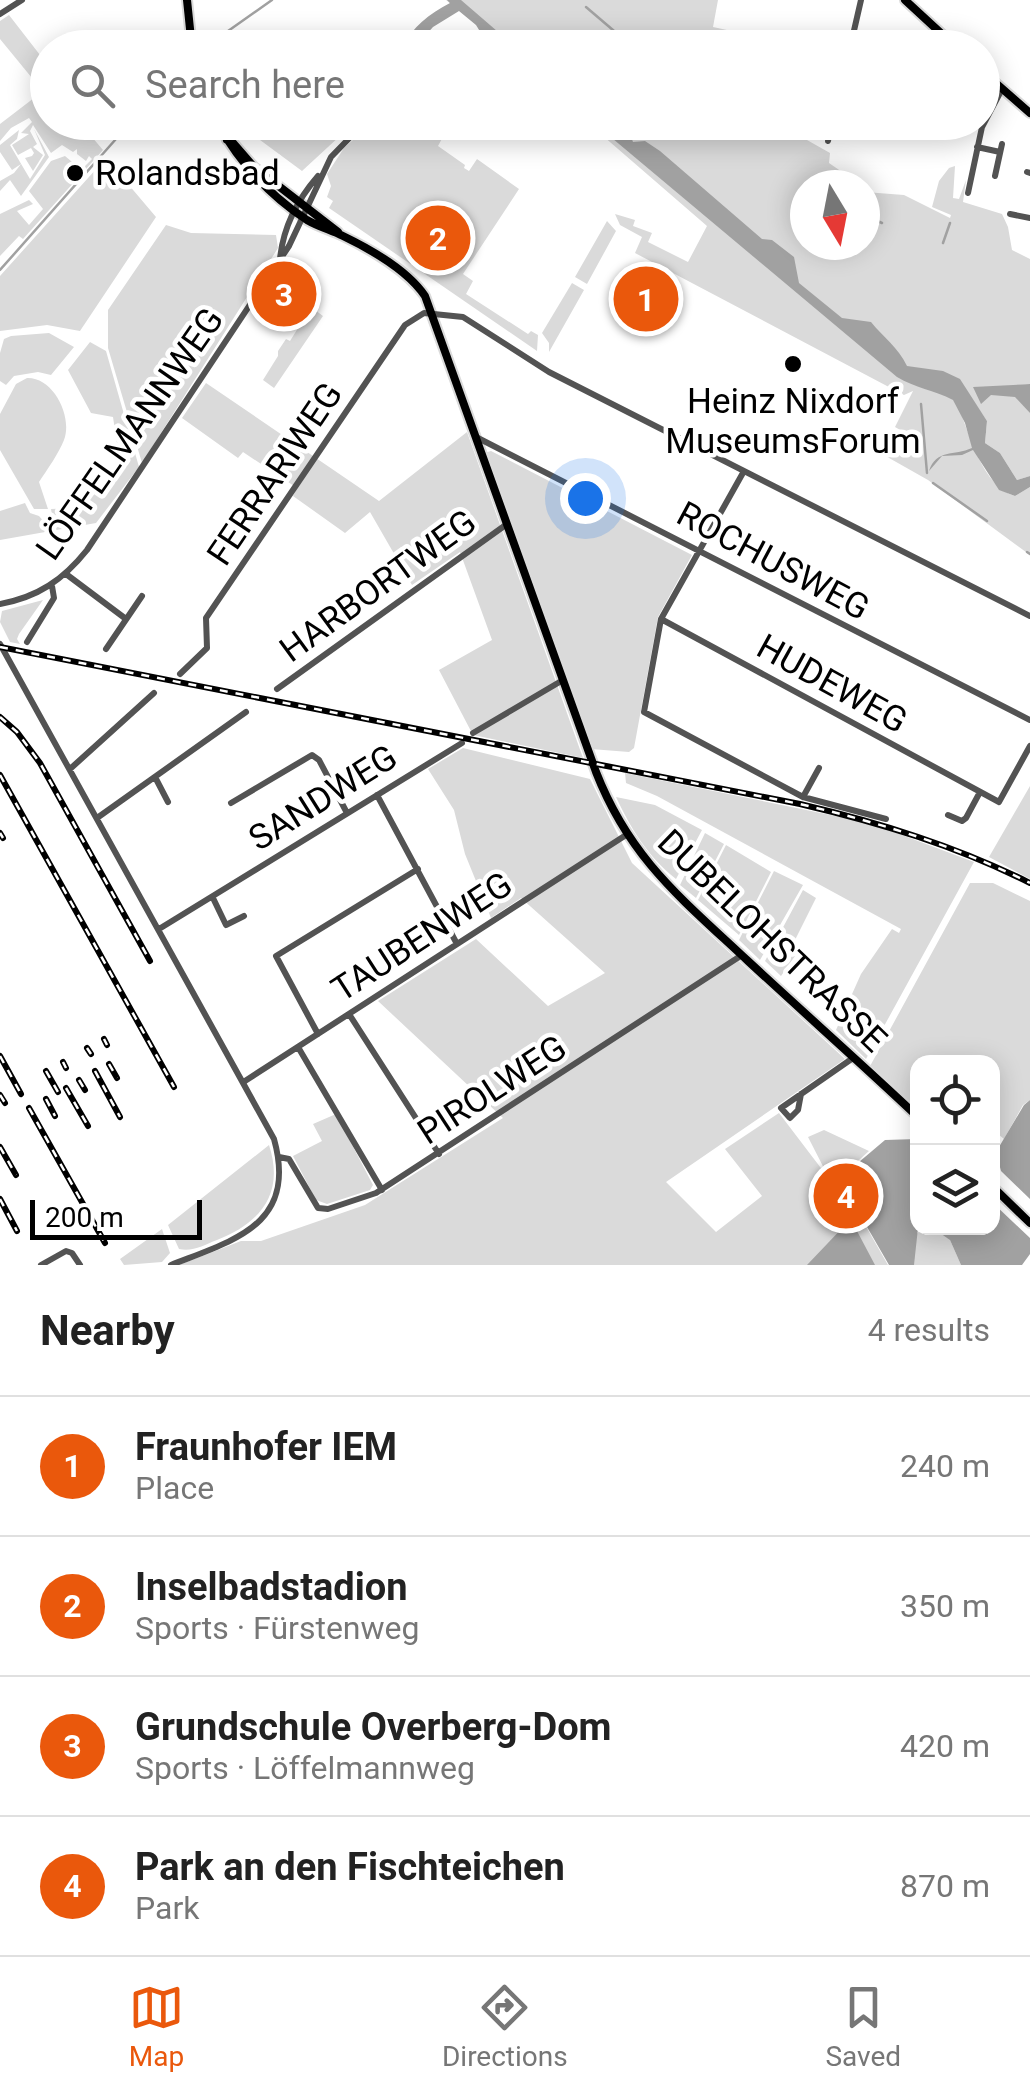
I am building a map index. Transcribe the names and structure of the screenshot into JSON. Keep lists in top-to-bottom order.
{
  "streets": {
    "main road": ["DUBELOHSTRASSE"],
    "street": [
      "LÖFFELMANNWEG",
      "FERRARIWEG",
      "ROCHUSWEG",
      "HARBORTWEG",
      "HUDEWEG",
      "SANDWEG",
      "TAUBENWEG",
      "PIROLWEG"
    ]
  },
  "crossings": [
    ["LÖFFELMANNWEG", "DUBELOHSTRASSE"],
    ["FERRARIWEG", "DUBELOHSTRASSE"],
    ["ROCHUSWEG", "DUBELOHSTRASSE"],
    ["HARBORTWEG", "DUBELOHSTRASSE"],
    ["TAUBENWEG", "DUBELOHSTRASSE"],
    ["DUBELOHSTRASSE", "PIROLWEG"]
  ],
  "places": ["Rolandsbad", "Heinz Nixdorf MuseumsForum"],
  "scale_bar": "200 m",
  "north": "bottom",
  "page": {
    "search": "Search here",
    "pins": [
      "2",
      "3",
      "1",
      "4"
    ],
    "scale": "200 m",
    "heading": ["Nearby", "4 results"],
    "list": [
      {
        "mark": "1",
        "name": "Fraunhofer IEM",
        "note": "Place",
        "value": "240 m"
      },
      {
        "mark": "2",
        "name": "Inselbadstadion",
        "note": "Sports · Fürstenweg",
        "value": "350 m"
      },
      {
        "mark": "3",
        "name": "Grundschule Overberg-Dom",
        "note": "Sports · Löffelmannweg",
        "value": "420 m"
      },
      {
        "mark": "4",
        "name": "Park an den Fischteichen",
        "note": "Park",
        "value": "870 m"
      }
    ],
    "nav": ["Map", "Directions", "Saved"]
  }
}
